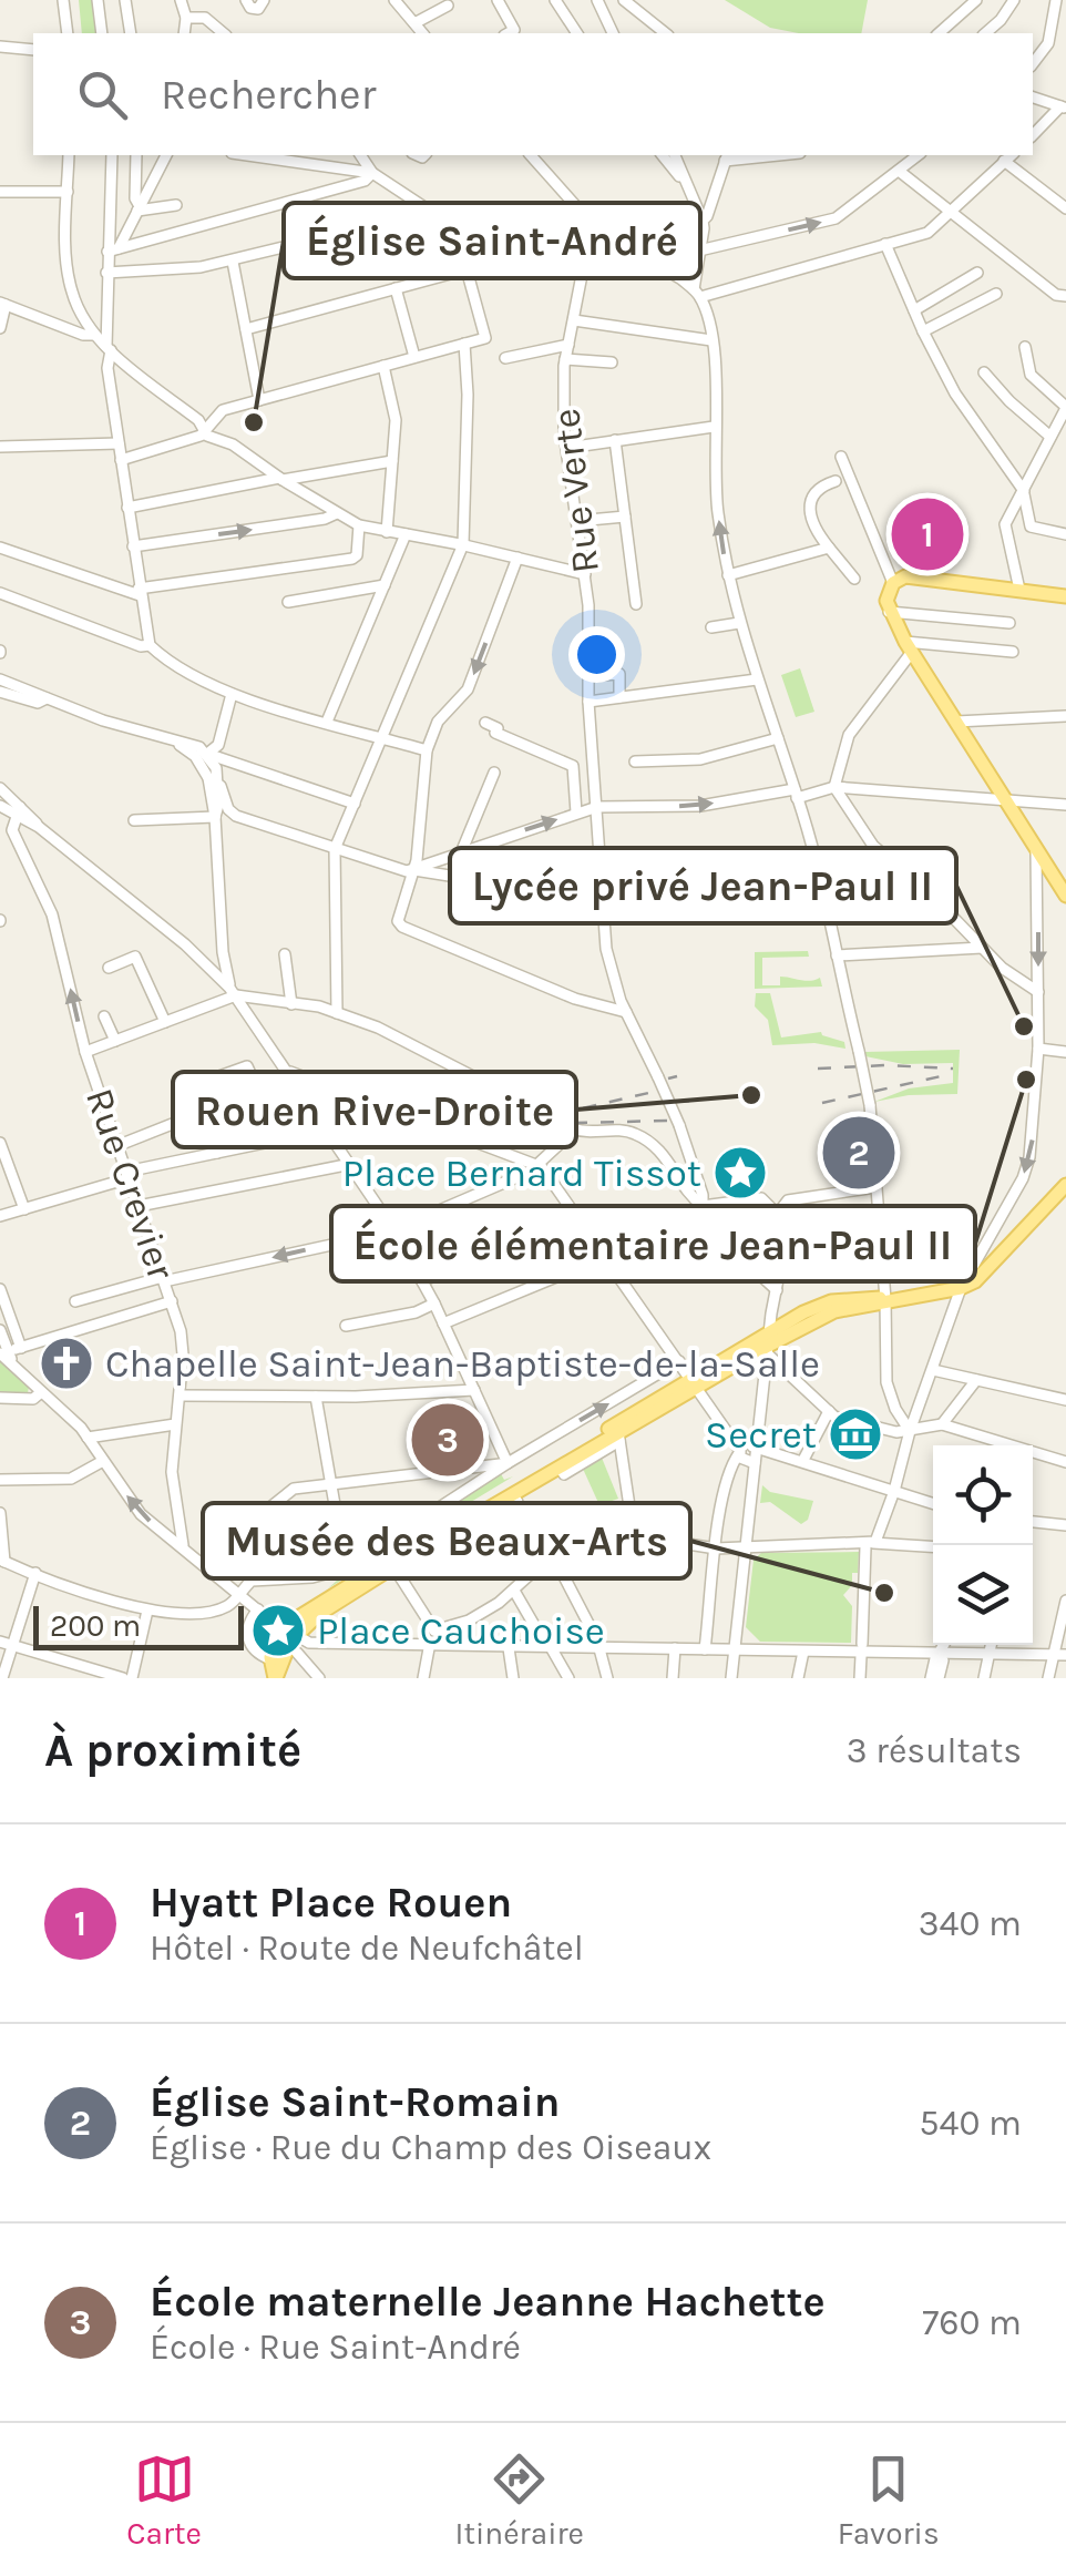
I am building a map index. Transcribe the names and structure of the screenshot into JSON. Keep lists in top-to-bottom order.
{
  "streets": {
    "street": ["Rue Verte", "Rue Crevier"]
  },
  "places": {
    "other": [
      "Église Saint-André",
      "Lycée privé Jean-Paul II",
      "École élémentaire Jean-Paul II",
      "Rouen Rive-Droite",
      "Musée des Beaux-Arts"
    ],
    "place": ["Place Bernard Tissot", "Place Cauchoise"],
    "church": ["Chapelle Saint-Jean-Baptiste-de-la-Salle"],
    "museum": ["Secret"]
  },
  "scale_bar": "200 m",
  "page": {
    "search": "Rechercher",
    "pins": ["1", "2", "3"],
    "scale": "200 m",
    "heading": ["À proximité", "3 résultats"],
    "list": [
      {
        "mark": "1",
        "name": "Hyatt Place Rouen",
        "note": "Hôtel · Route de Neufchâtel",
        "value": "340 m"
      },
      {
        "mark": "2",
        "name": "Église Saint-Romain",
        "note": "Église · Rue du Champ des Oiseaux",
        "value": "540 m"
      },
      {
        "mark": "3",
        "name": "École maternelle Jeanne Hachette",
        "note": "École · Rue Saint-André",
        "value": "760 m"
      }
    ],
    "nav": ["Carte", "Itinéraire", "Favoris"]
  }
}
